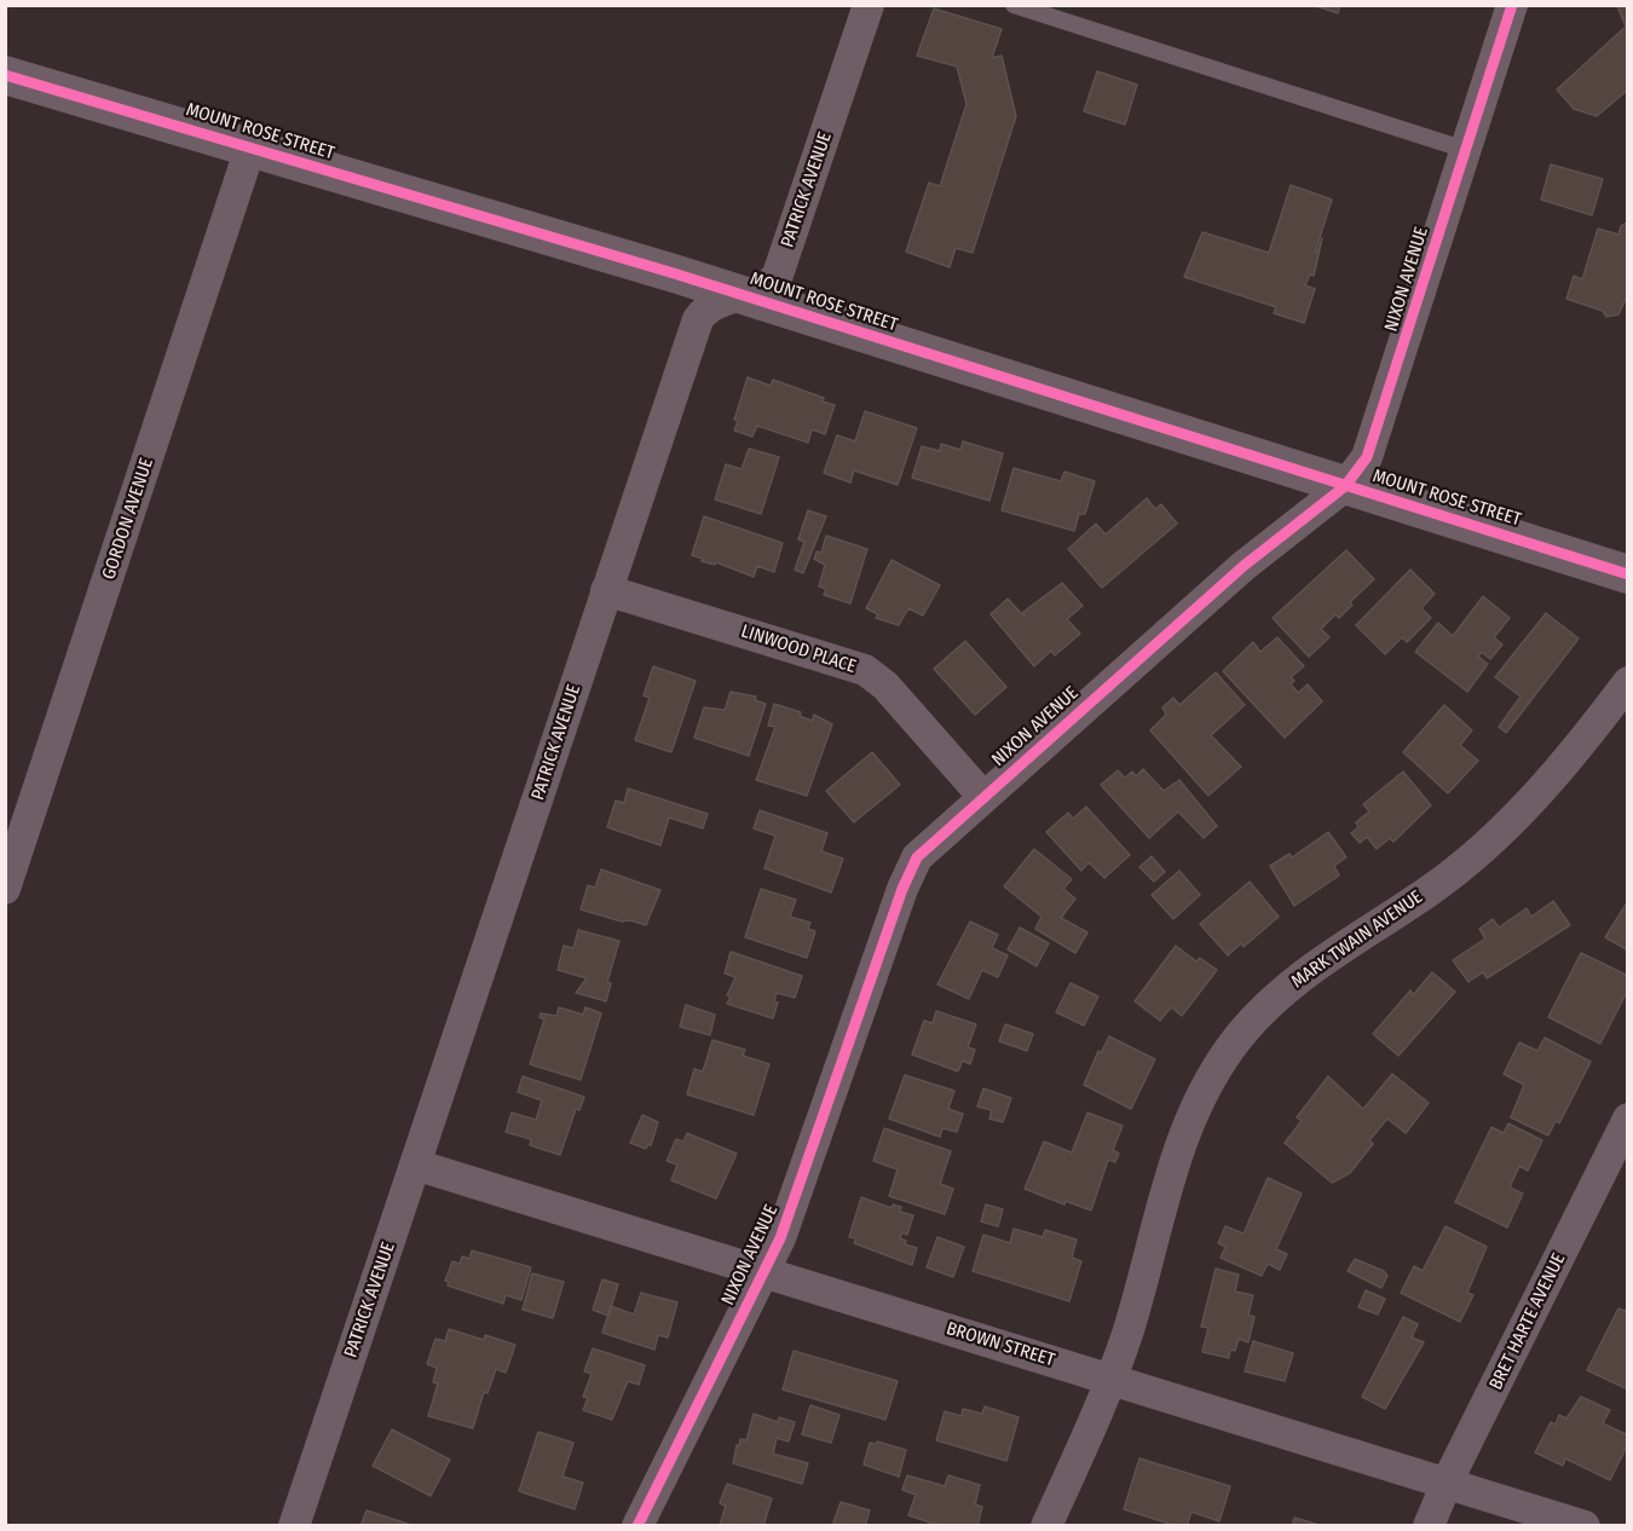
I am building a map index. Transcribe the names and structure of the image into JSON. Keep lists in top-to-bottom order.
{
  "streets": {
    "street": [
      "MOUNT ROSE STREET",
      "PATRICK AVENUE",
      "NIXON AVENUE",
      "GORDON AVENUE",
      "LINWOOD PLACE",
      "MARK TWAIN AVENUE",
      "BRET HARTE AVENUE",
      "BROWN STREET"
    ]
  },
  "crossings": [
    ["MOUNT ROSE STREET", "PATRICK AVENUE"],
    ["MOUNT ROSE STREET", "NIXON AVENUE"],
    ["MOUNT ROSE STREET", "GORDON AVENUE"],
    ["PATRICK AVENUE", "LINWOOD PLACE"],
    ["PATRICK AVENUE", "BROWN STREET"],
    ["NIXON AVENUE", "LINWOOD PLACE"],
    ["NIXON AVENUE", "BROWN STREET"],
    ["MARK TWAIN AVENUE", "BROWN STREET"],
    ["BRET HARTE AVENUE", "BROWN STREET"]
  ]
}
